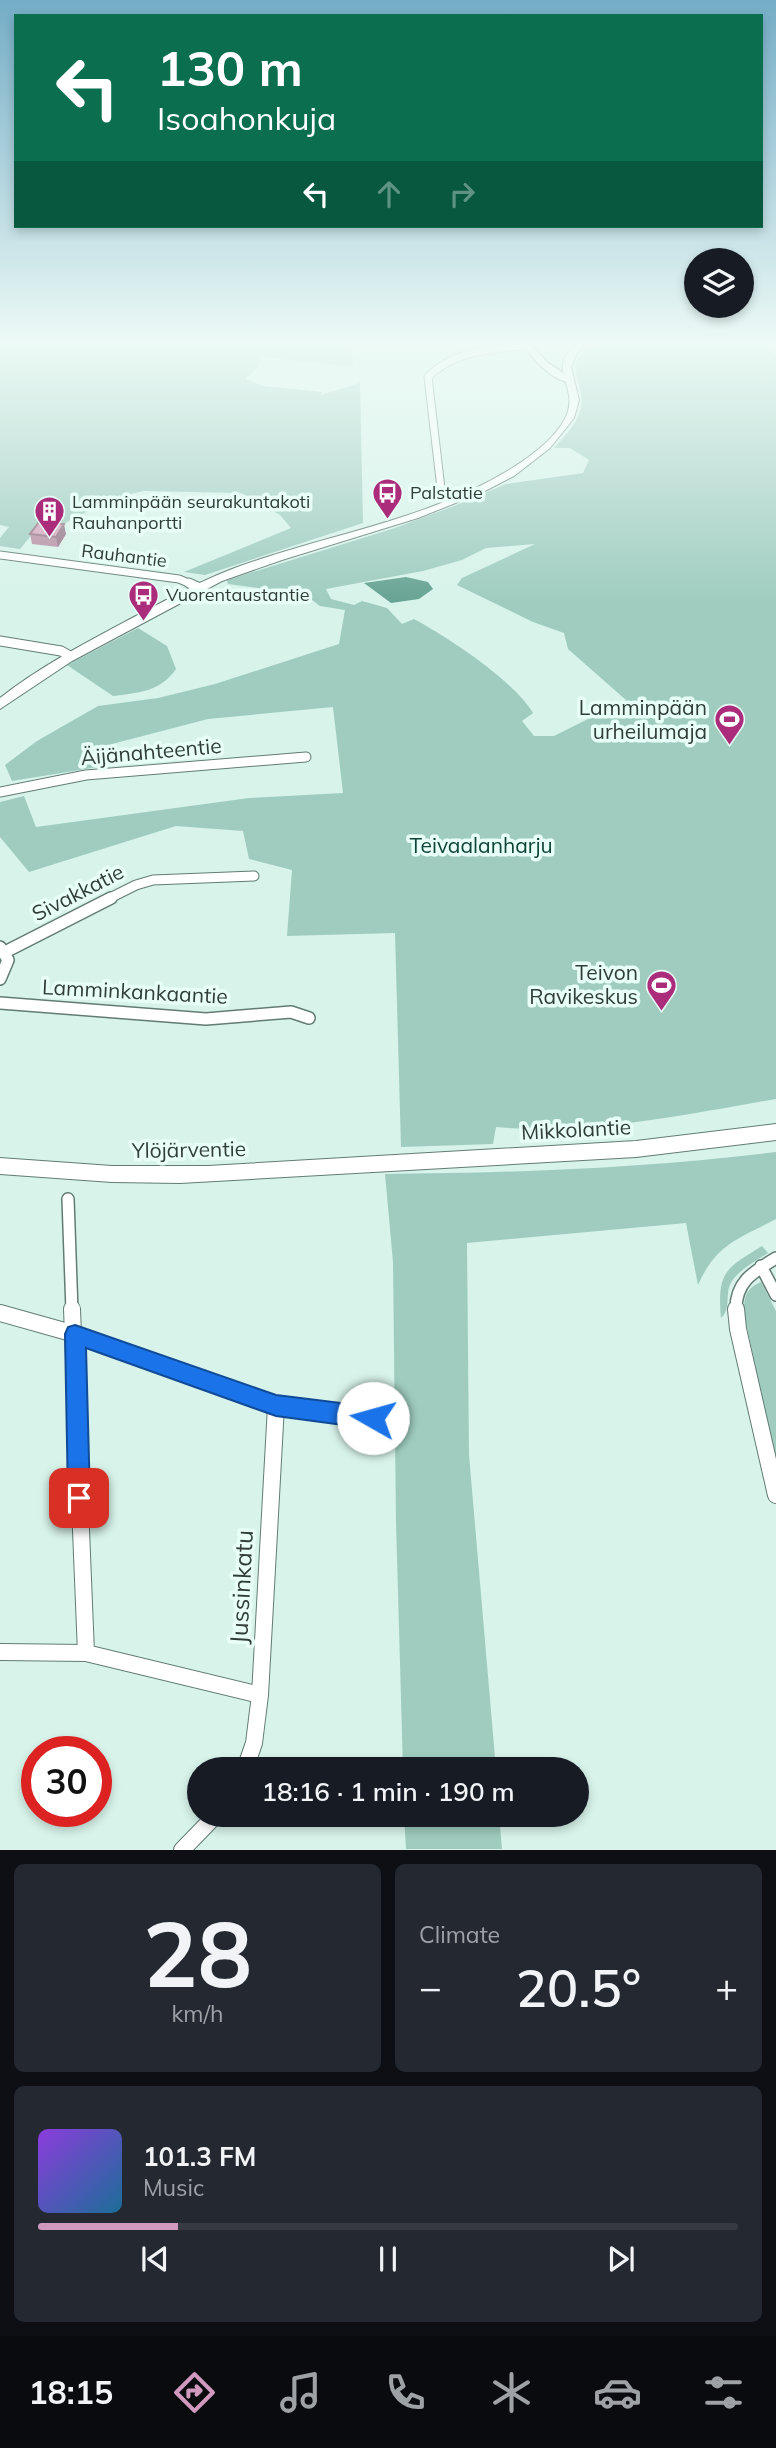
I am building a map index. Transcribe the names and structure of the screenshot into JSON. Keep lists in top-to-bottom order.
{
  "streets": {
    "main road": ["Mikkolantie", "Ylöjärventie"],
    "street": [
      "Rauhantie",
      "Äijänahteentie",
      "Sivakkatie",
      "Lamminkankaantie",
      "Jussinkatu"
    ]
  },
  "crossings": [
    ["Mikkolantie", "Ylöjärventie"]
  ],
  "parks": ["Teivaalanharju"],
  "places": {
    "bus stop": ["Palstatie", "Vuorentaustantie"],
    "building": ["Lamminpään seurakuntakoti Rauhanportti"],
    "sports": ["Lamminpään urheilumaja", "Teivon Ravikeskus"]
  },
  "page": {
    "turn": ["130 m", "Isoahonkuja"],
    "limit": "30",
    "trip": "18:16 · 1 min · 190 m",
    "tile": [
      ["28", "km/h"],
      "Climate"
    ],
    "heat": ["−", "20.5°", "+"],
    "song": ["101.3 FM", "Music"],
    "tabs": "18:15"
  }
}
